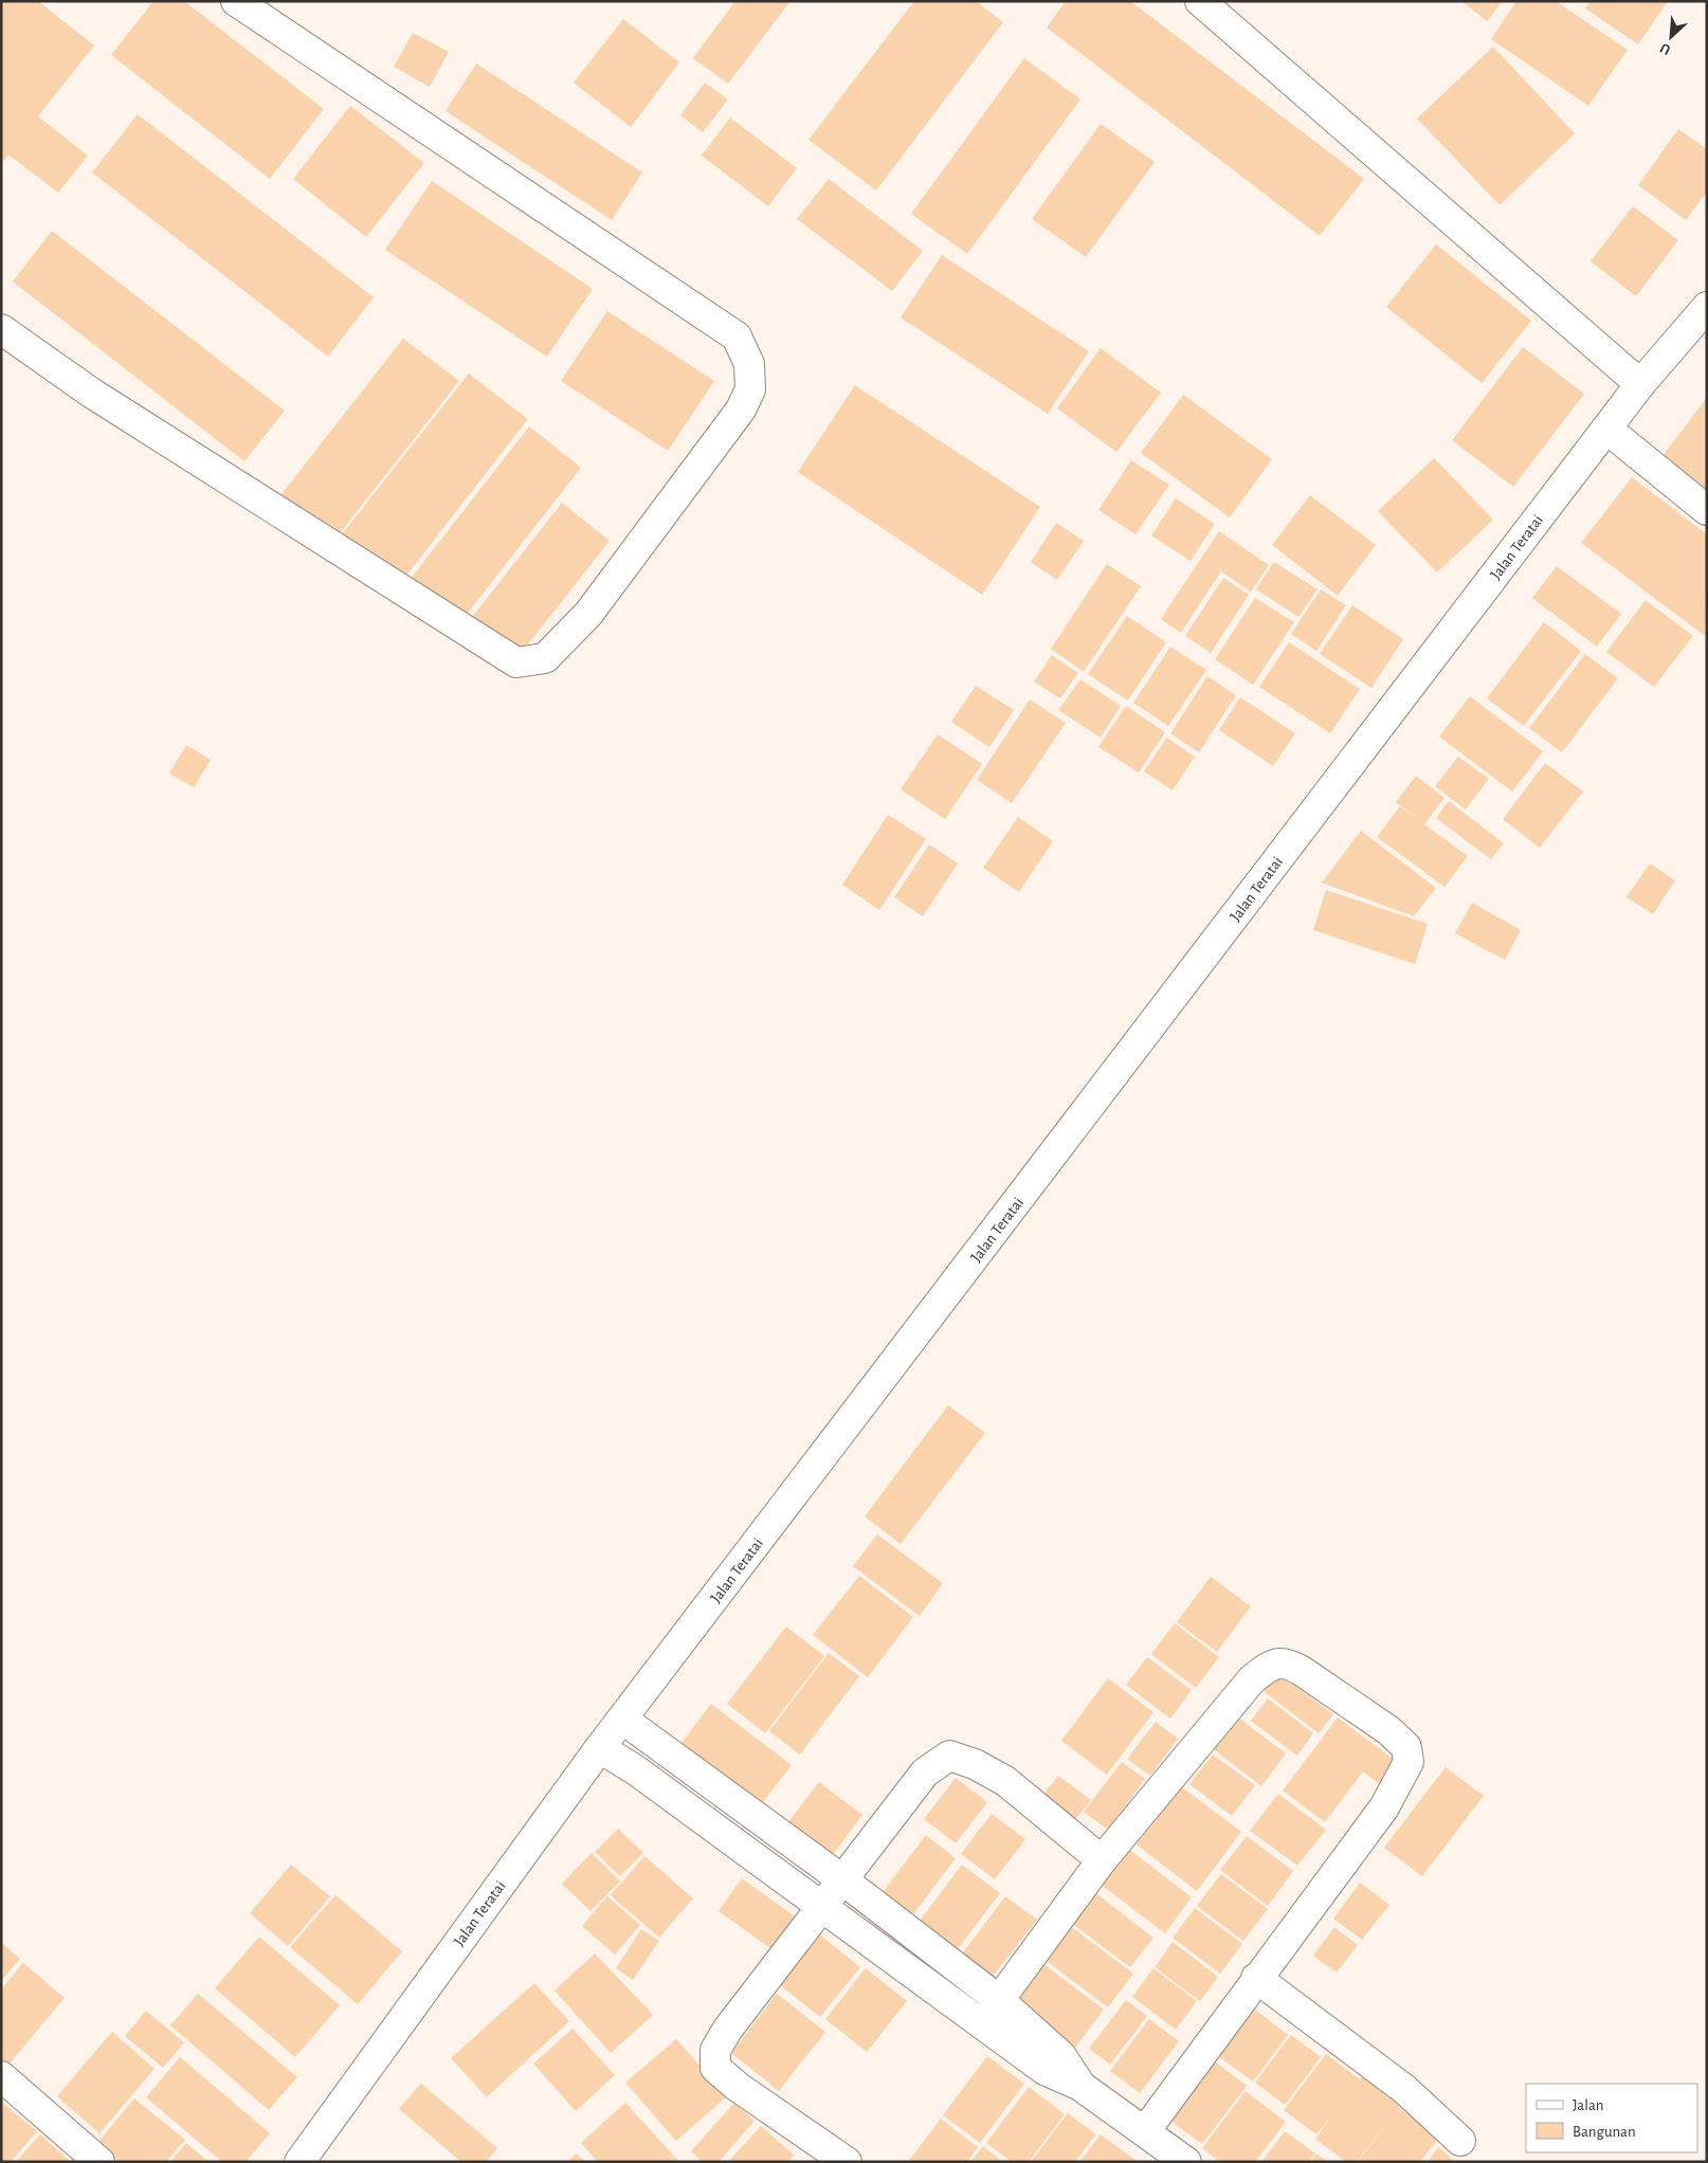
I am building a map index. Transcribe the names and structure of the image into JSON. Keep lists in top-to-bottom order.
{
  "streets": {
    "street": ["Jalan Teratai"]
  },
  "legend": ["Jalan", "Bangunan"],
  "north": "bottom left"
}
